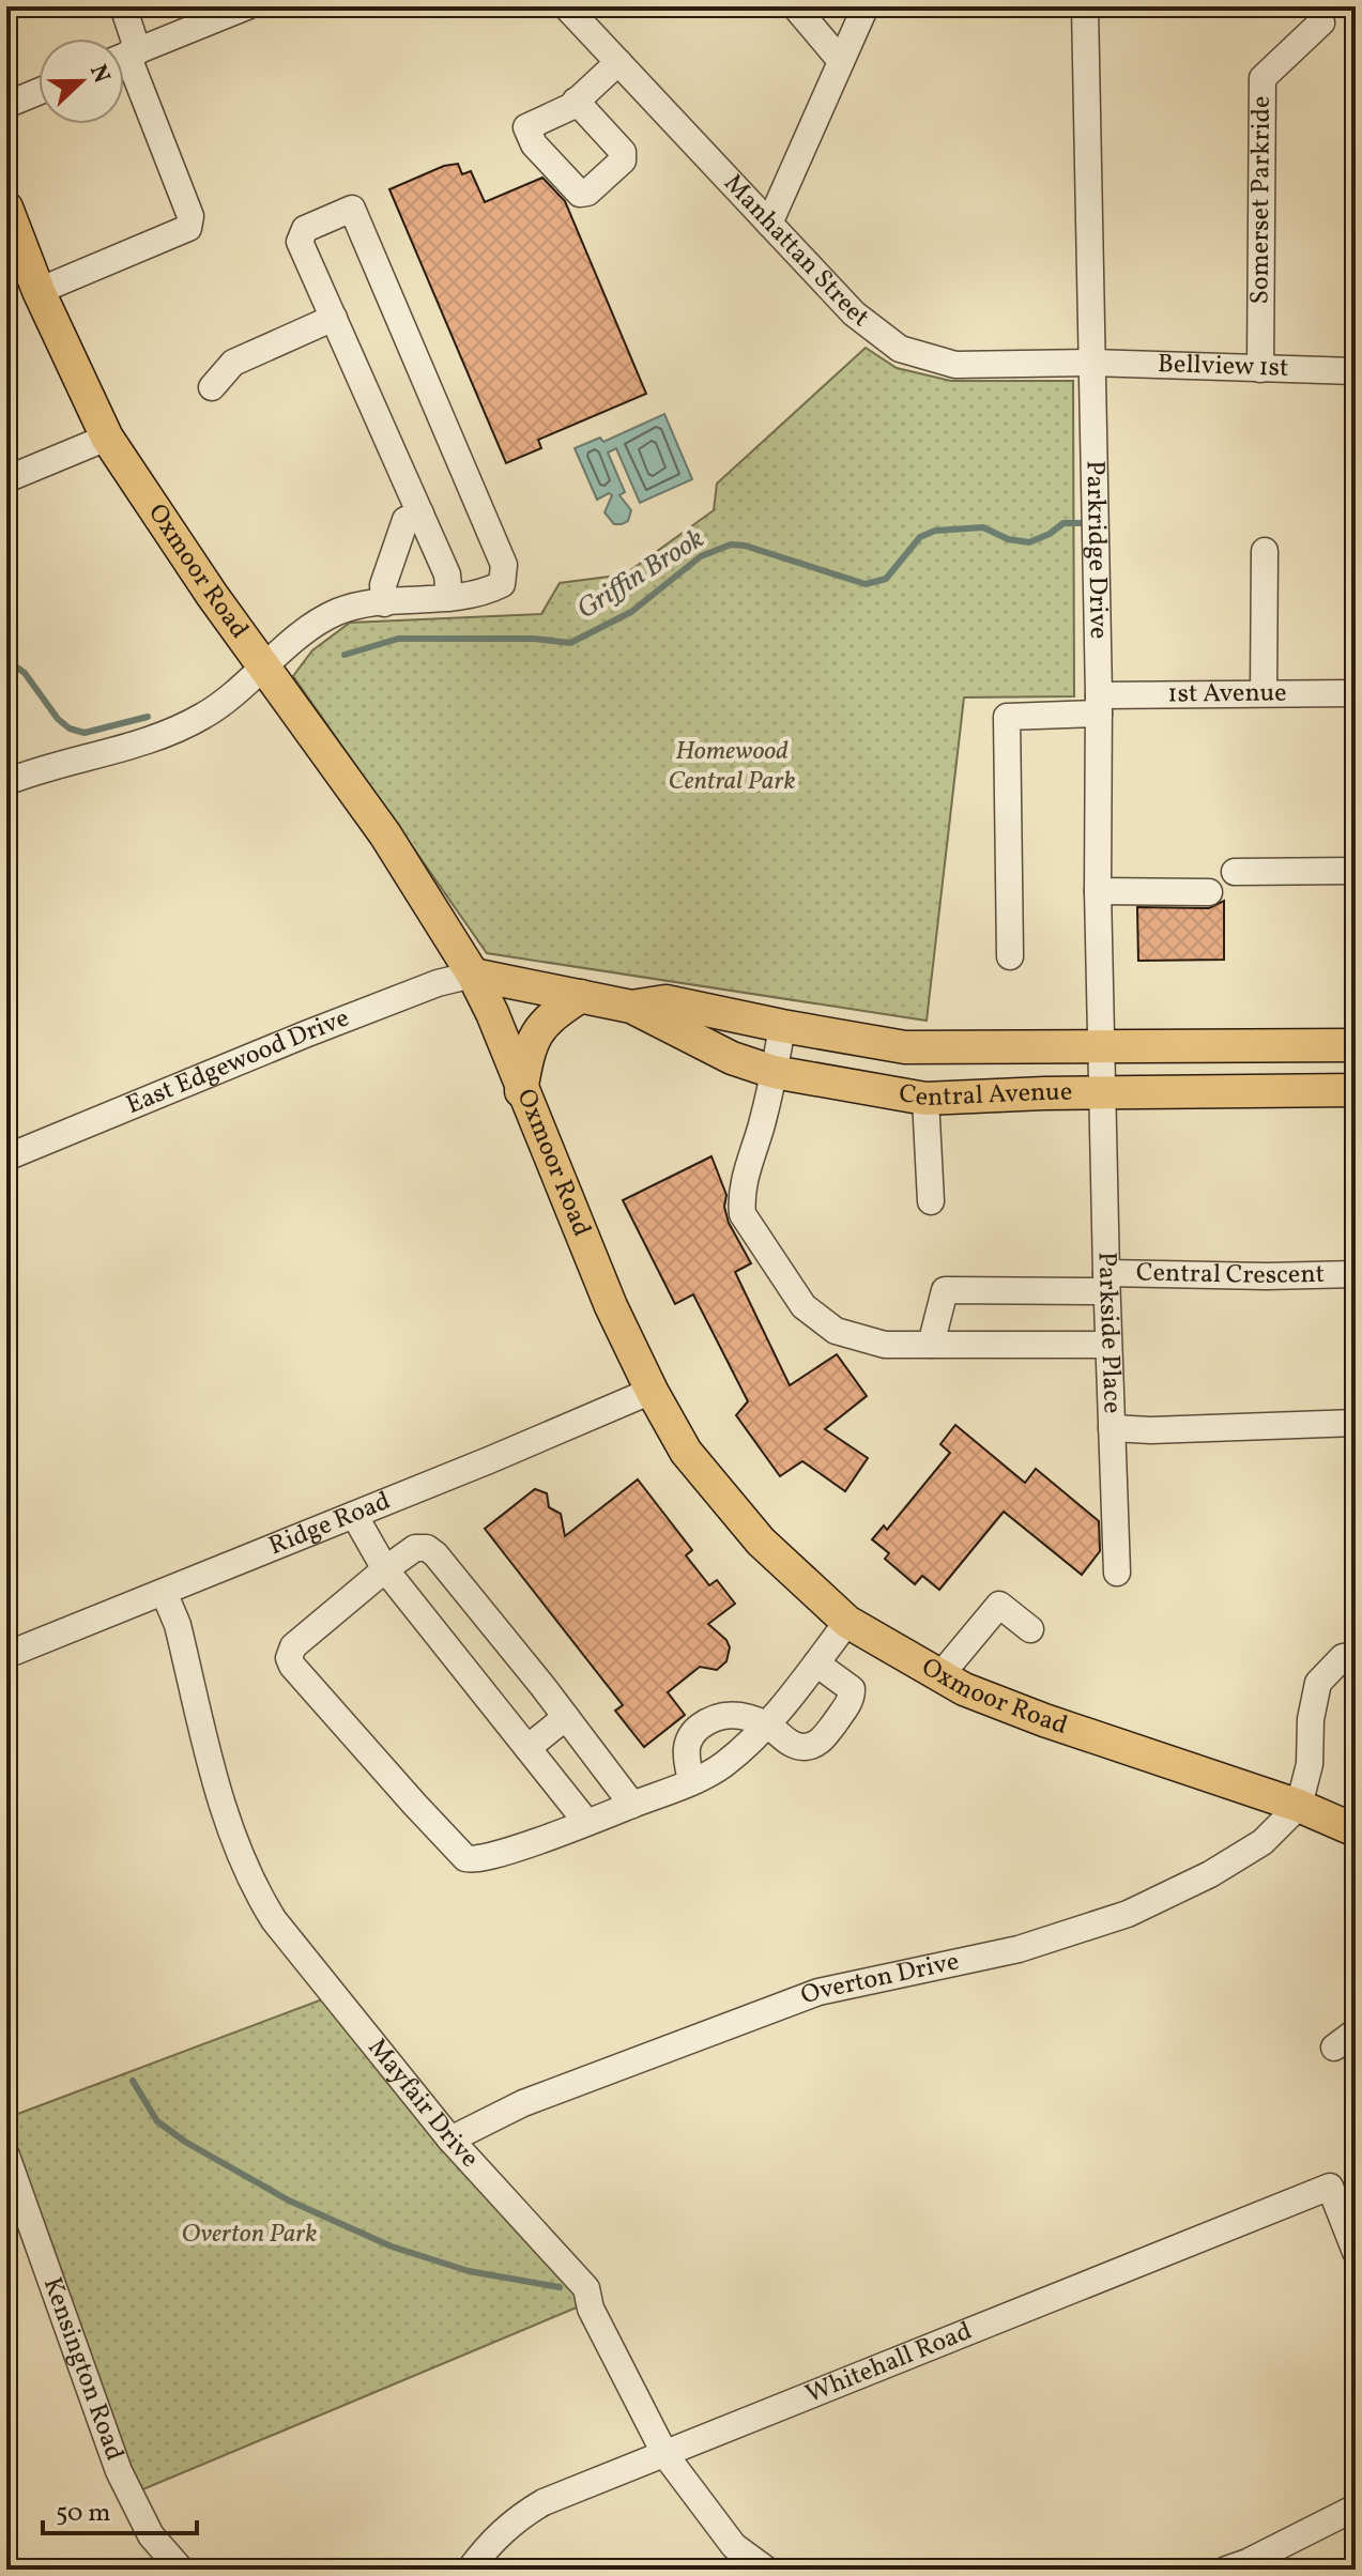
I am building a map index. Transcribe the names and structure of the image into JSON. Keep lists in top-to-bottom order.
{
  "streets": {
    "main road": ["Oxmoor Road", "Central Avenue"],
    "street": [
      "Somerset Parkride",
      "Manhattan Street",
      "Bellview 1st",
      "Parkridge Drive",
      "1st Avenue",
      "East Edgewood Drive",
      "Central Crescent",
      "Parkside Place",
      "Ridge Road",
      "Overton Drive",
      "Mayfair Drive",
      "Whitehall Road",
      "Kensington Road"
    ]
  },
  "crossings": [
    ["Somerset Parkride", "Bellview 1st"],
    ["Manhattan Street", "Bellview 1st"],
    ["Manhattan Street", "Parkridge Drive"],
    ["Bellview 1st", "Parkridge Drive"],
    ["Parkridge Drive", "1st Avenue"],
    ["Parkridge Drive", "Central Avenue"],
    ["Parkridge Drive", "Parkside Place"],
    ["Oxmoor Road", "East Edgewood Drive"],
    ["Oxmoor Road", "Central Avenue"],
    ["Oxmoor Road", "Ridge Road"],
    ["Oxmoor Road", "Overton Drive"],
    ["East Edgewood Drive", "Central Avenue"],
    ["Central Avenue", "Parkside Place"],
    ["Central Crescent", "Parkside Place"],
    ["Ridge Road", "Mayfair Drive"],
    ["Overton Drive", "Mayfair Drive"],
    ["Mayfair Drive", "Whitehall Road"]
  ],
  "water": ["Griffin Brook"],
  "parks": ["Homewood Central Park", "Overton Park"],
  "scale_bar": "50 m",
  "north": "right"
}
